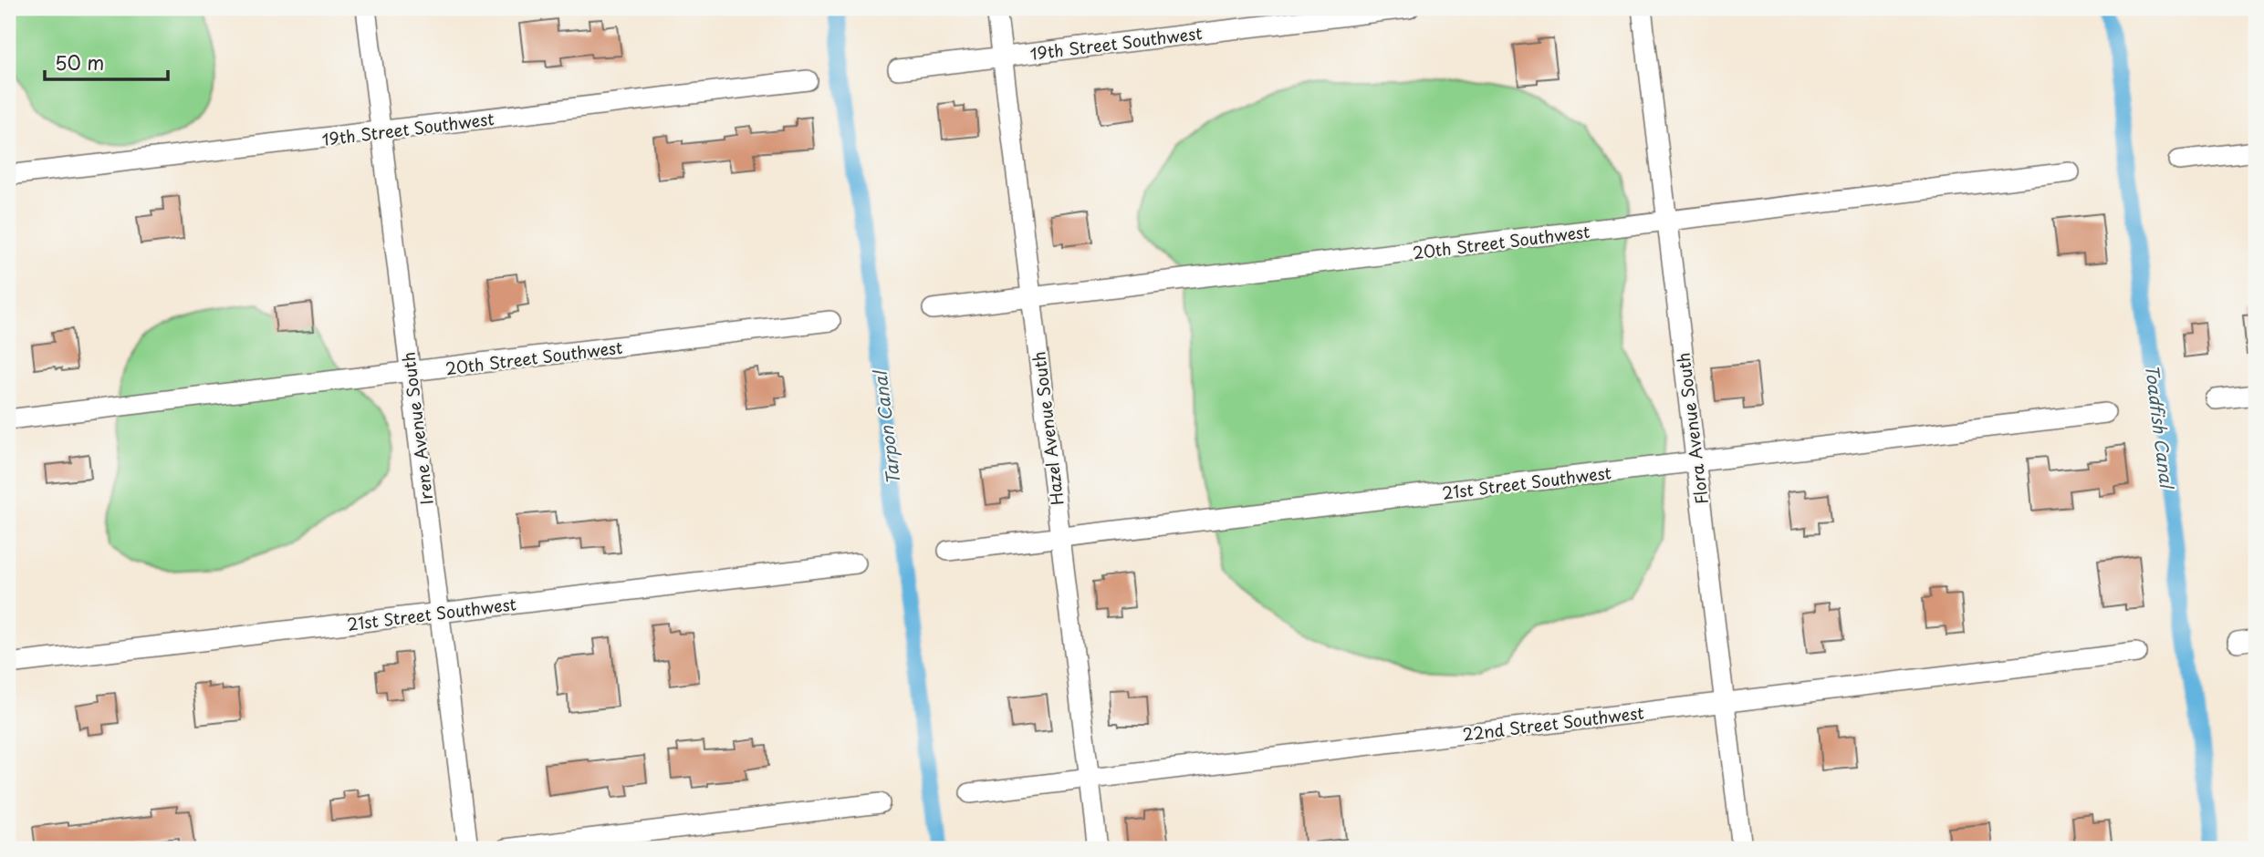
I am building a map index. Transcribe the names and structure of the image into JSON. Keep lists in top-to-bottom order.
{
  "streets": {
    "street": [
      "19th Street Southwest",
      "20th Street Southwest",
      "Irene Avenue South",
      "Hazel Avenue South",
      "Flora Avenue South",
      "21st Street Southwest",
      "22nd Street Southwest"
    ]
  },
  "crossings": [
    ["19th Street Southwest", "Irene Avenue South"],
    ["19th Street Southwest", "Hazel Avenue South"],
    ["20th Street Southwest", "Irene Avenue South"],
    ["20th Street Southwest", "Hazel Avenue South"],
    ["20th Street Southwest", "Flora Avenue South"],
    ["Irene Avenue South", "21st Street Southwest"],
    ["Hazel Avenue South", "21st Street Southwest"],
    ["Hazel Avenue South", "22nd Street Southwest"],
    ["Flora Avenue South", "21st Street Southwest"],
    ["Flora Avenue South", "22nd Street Southwest"]
  ],
  "water": ["Toadfish Canal", "Tarpon Canal"],
  "scale_bar": "50 m"
}
